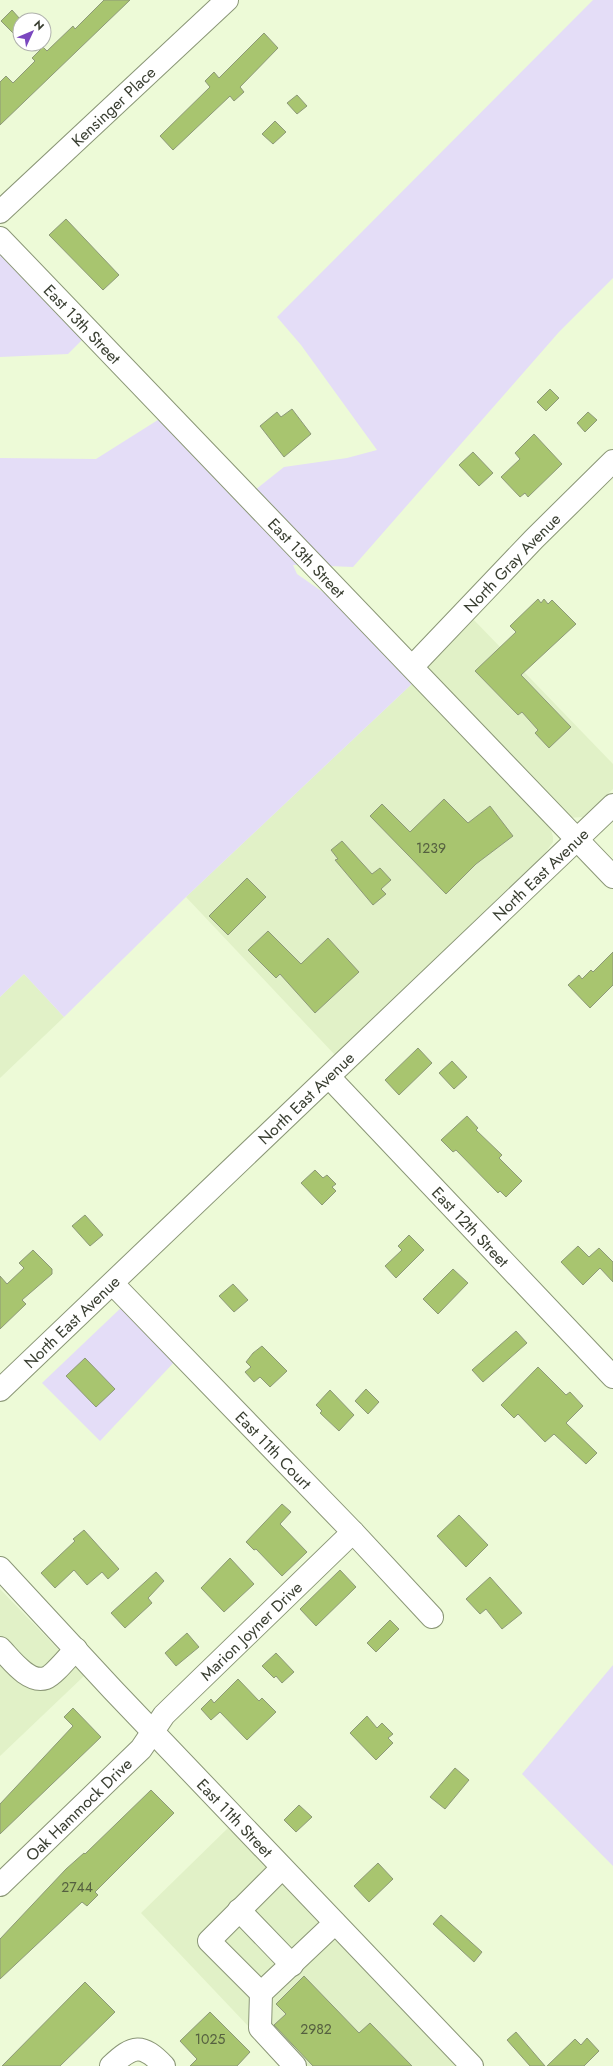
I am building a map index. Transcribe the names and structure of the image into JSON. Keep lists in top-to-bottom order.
{
  "streets": {
    "street": [
      "Kensinger Place",
      "East 13th Street",
      "North Gray Avenue",
      "North East Avenue",
      "East 12th Street",
      "East 11th Court",
      "Marion Joyner Drive",
      "Oak Hammock Drive",
      "East 11th Street"
    ]
  },
  "crossings": [
    ["East 13th Street", "North Gray Avenue"],
    ["East 13th Street", "North East Avenue"],
    ["North East Avenue", "East 12th Street"],
    ["North East Avenue", "East 11th Court"],
    ["East 11th Court", "Marion Joyner Drive"],
    ["Marion Joyner Drive", "Oak Hammock Drive"],
    ["Marion Joyner Drive", "East 11th Street"],
    ["Oak Hammock Drive", "East 11th Street"]
  ],
  "house_numbers": [
    "1239",
    "2744",
    "2982",
    "1025"
  ],
  "north": "top right"
}
